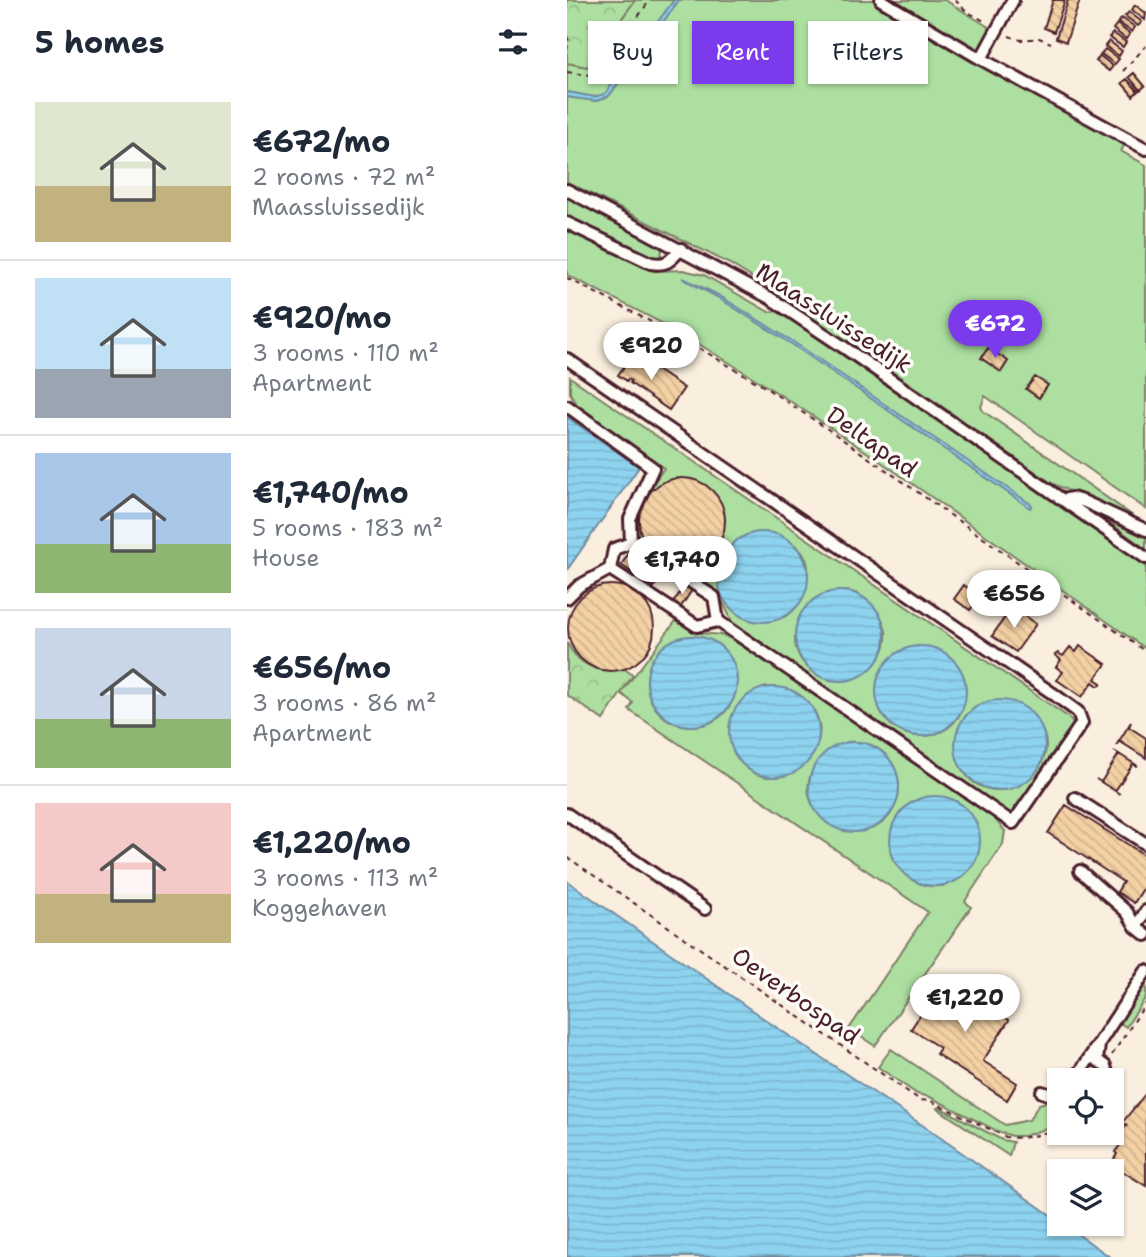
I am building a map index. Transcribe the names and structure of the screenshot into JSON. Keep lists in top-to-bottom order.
{
  "streets": {
    "street": ["Maassluissedijk"],
    "path": ["Deltapad", "Oeverbospad"]
  },
  "page": {
    "heading": "5 homes",
    "chip": ["Buy", "Rent", "Filters"],
    "list": [
      {
        "name": "€672/mo",
        "note": "2 rooms · 72 m² · Maassluissedijk"
      },
      {
        "name": "€920/mo",
        "note": "3 rooms · 110 m² · Apartment"
      },
      {
        "name": "€1,740/mo",
        "note": "5 rooms · 183 m² · House"
      },
      {
        "name": "€656/mo",
        "note": "3 rooms · 86 m² · Apartment"
      },
      {
        "name": "€1,220/mo",
        "note": "3 rooms · 113 m² · Koggehaven"
      }
    ],
    "price": [
      "€672",
      "€920",
      "€1,740",
      "€656",
      "€1,220"
    ]
  }
}
